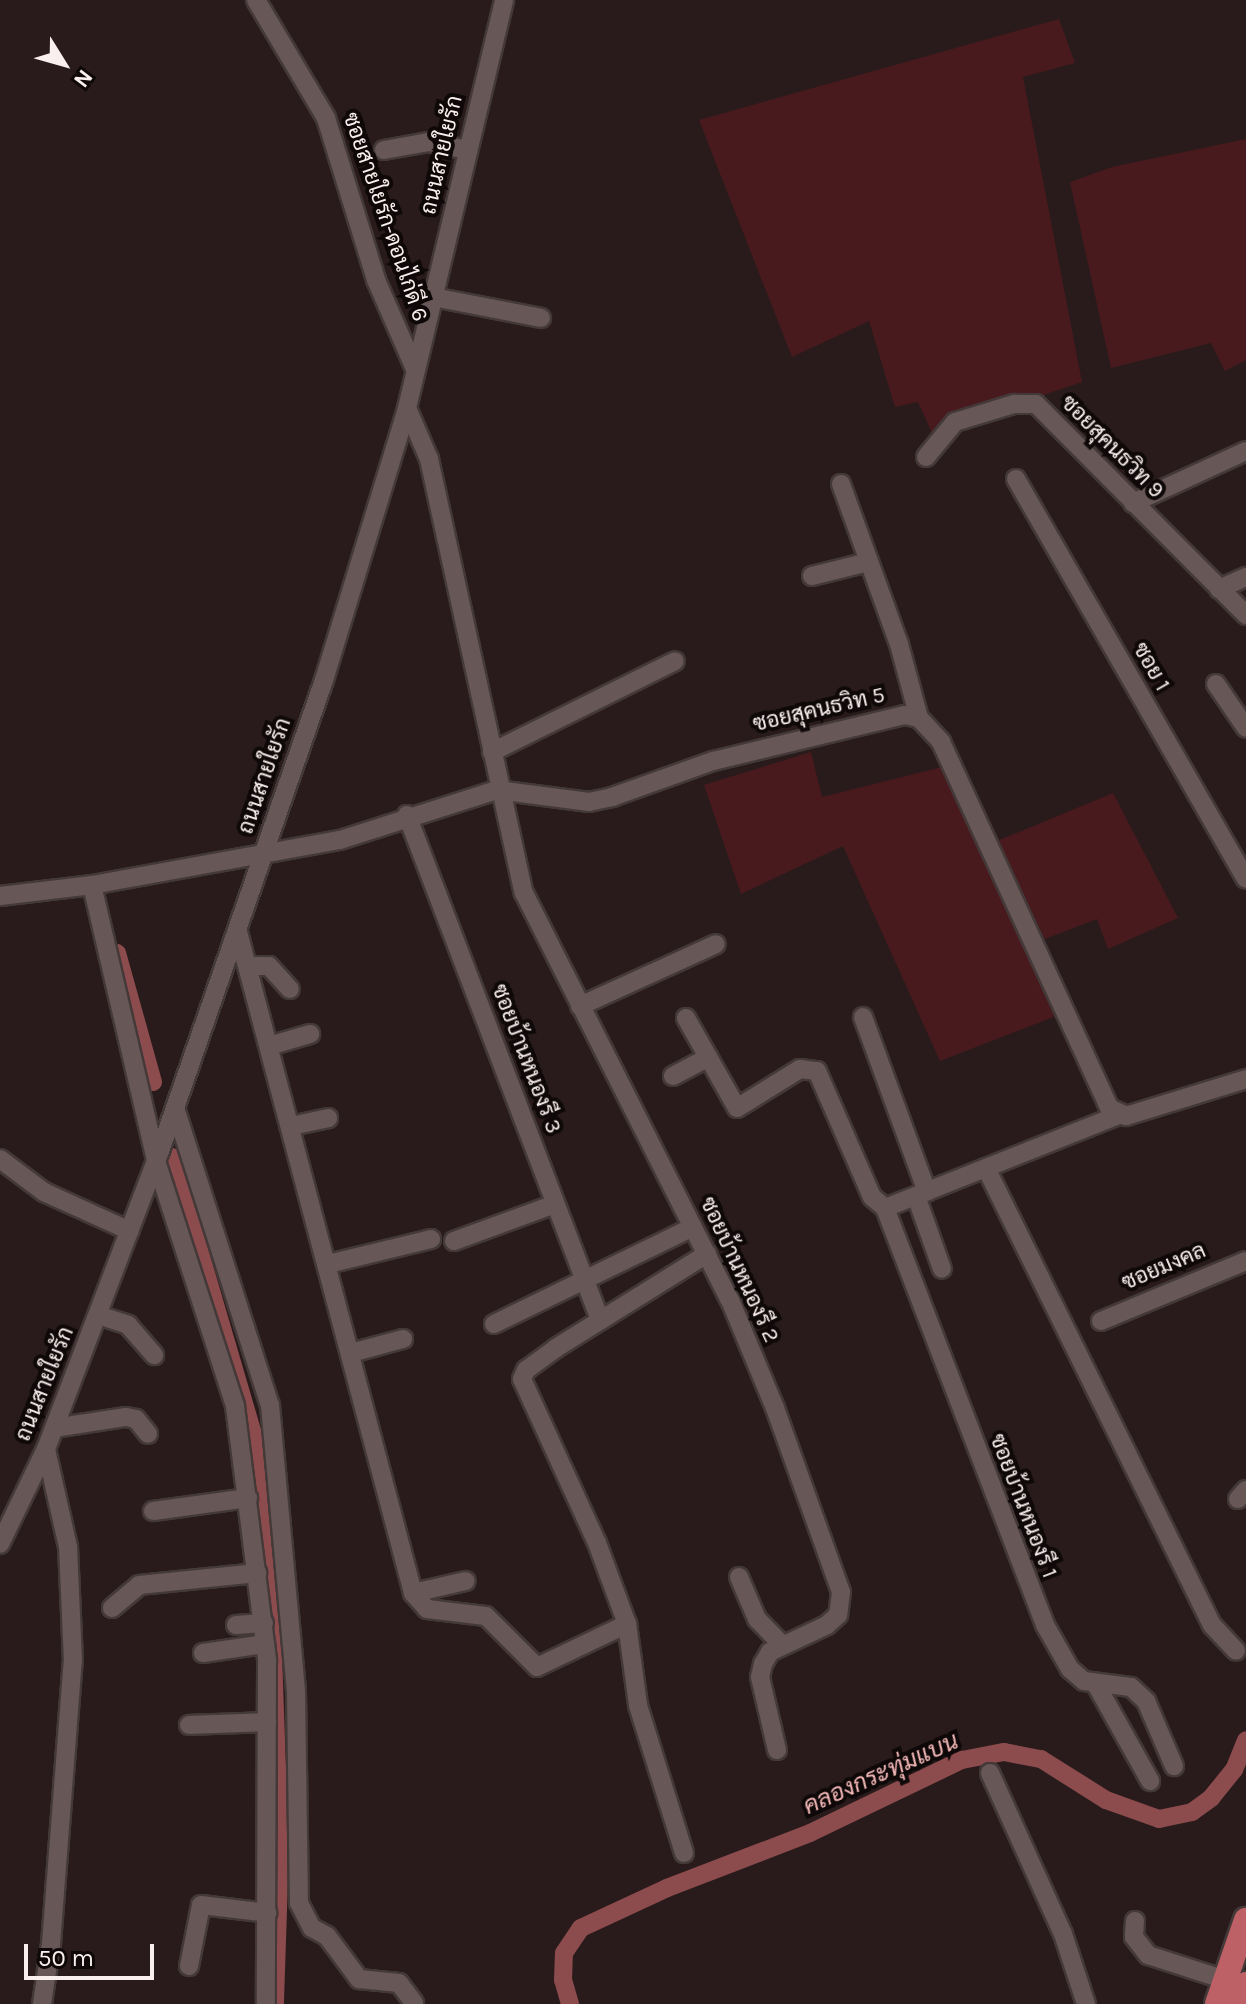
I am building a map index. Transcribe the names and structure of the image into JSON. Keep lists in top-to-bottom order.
{
  "streets": {
    "street": [
      "ถนนสายใยรัก",
      "ซอยสายใยรัก-ดอนไก่ดี 6",
      "ซอยสุคนธวิท 9",
      "ซอย 1",
      "ซอยสุคนธวิท 5",
      "ซอยบ้านหนองรี 3",
      "ซอยมงคล",
      "ซอยบ้านหนองรี 2",
      "ซอยบ้านหนองรี 1"
    ]
  },
  "crossings": [
    ["ถนนสายใยรัก", "ซอยสายใยรัก-ดอนไก่ดี 6"],
    ["ถนนสายใยรัก", "ซอยสุคนธวิท 5"],
    ["ถนนสายใยรัก", "ซอยบ้านหนองรี 2"],
    ["ซอยสุคนธวิท 5", "ซอยบ้านหนองรี 3"],
    ["ซอยสุคนธวิท 5", "ซอยบ้านหนองรี 2"]
  ],
  "water": ["คลองกระทุ่มแบน"],
  "scale_bar": "50 m",
  "north": "bottom right"
}
